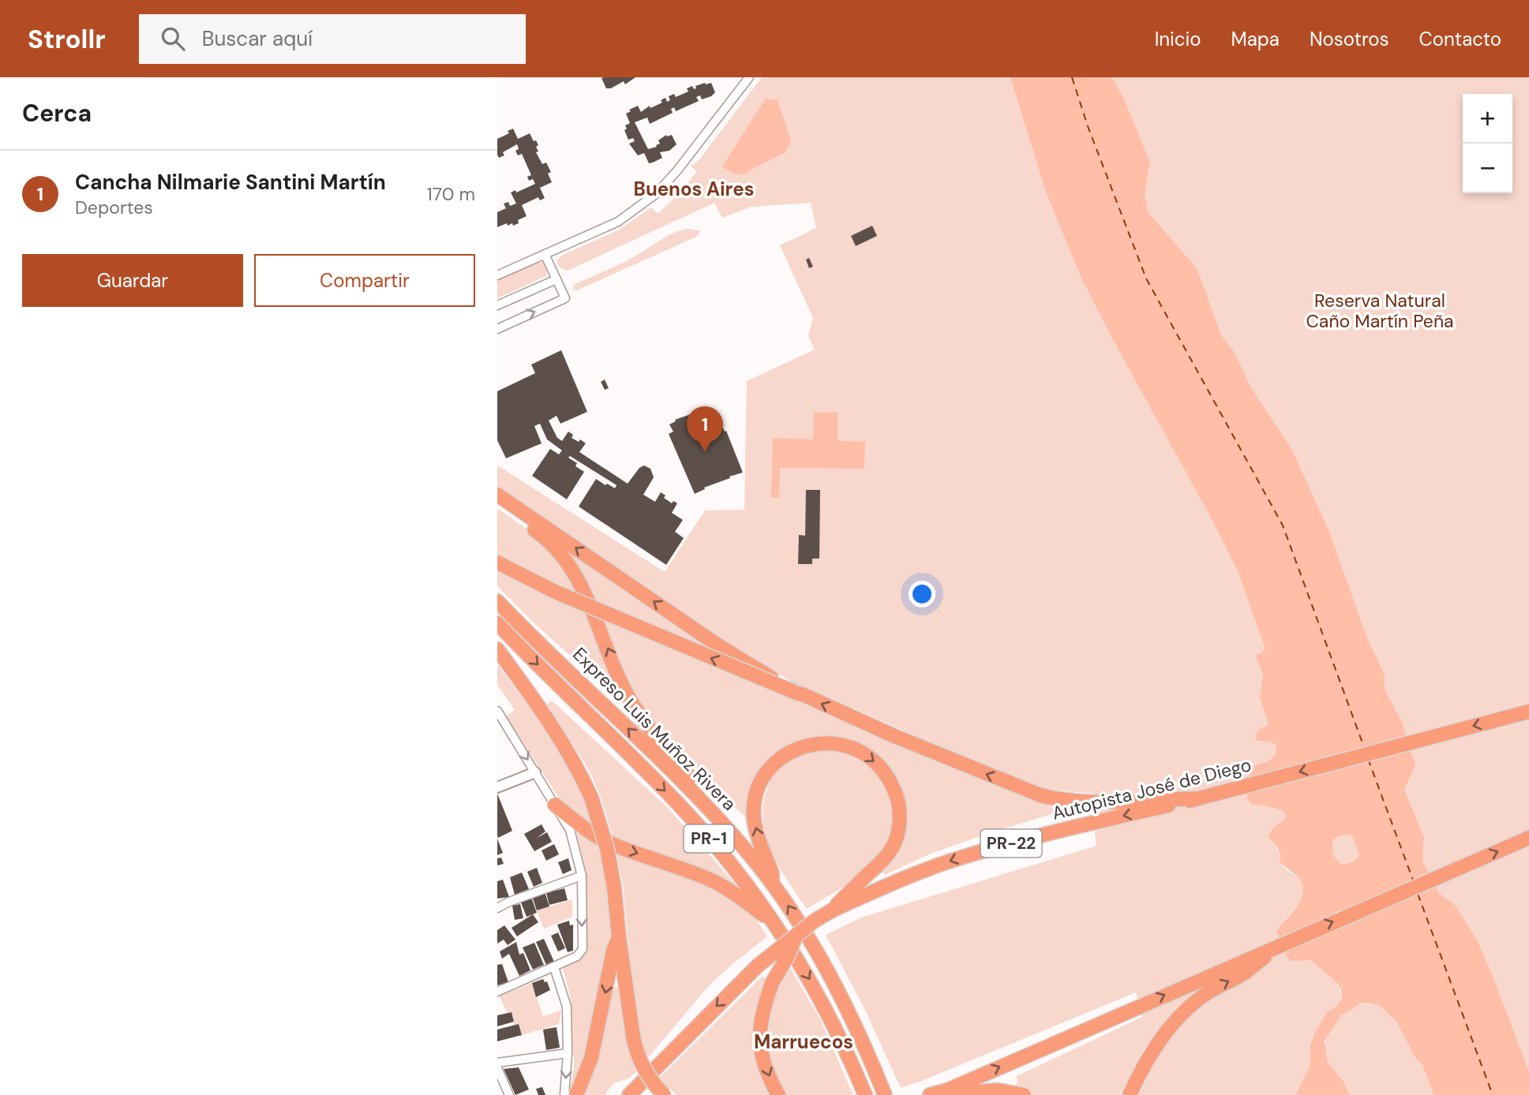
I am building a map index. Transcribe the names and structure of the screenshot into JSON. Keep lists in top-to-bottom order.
{
  "streets": {
    "highway": [
      "Expreso Luis Muñoz Rivera",
      "Autopista José de Diego",
      "PR-1",
      "PR-22"
    ]
  },
  "one_way": ["Autopista José de Diego"],
  "districts": ["Buenos Aires", "Marruecos"],
  "parks": ["Reserva Natural Caño Martín Peña"],
  "page": {
    "header": "Strollr",
    "search": "Buscar aquí",
    "nav": [
      "Inicio",
      "Mapa",
      "Nosotros",
      "Contacto"
    ],
    "heading": "Cerca",
    "map_buttons": ["+", "−"],
    "list": [
      {
        "mark": "1",
        "name": "Cancha Nilmarie Santini Martín",
        "note": "Deportes",
        "value": "170 m"
      }
    ],
    "buttons": ["Guardar", "Compartir"],
    "pins": "1"
  }
}
